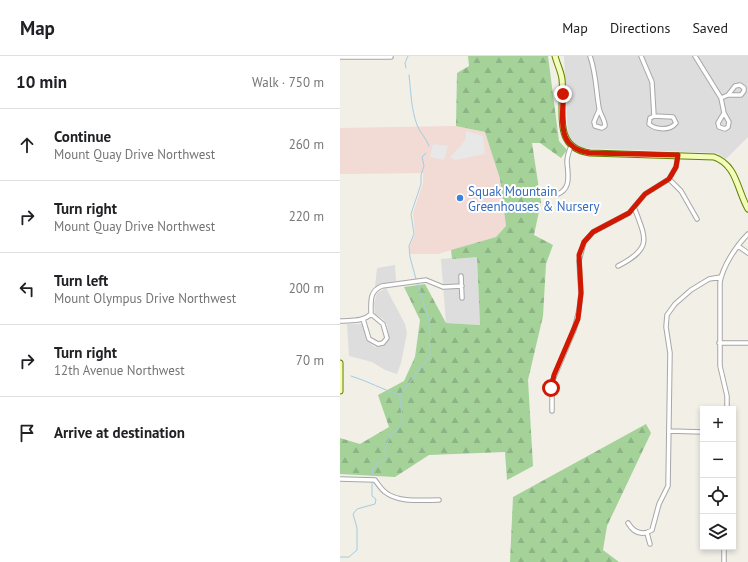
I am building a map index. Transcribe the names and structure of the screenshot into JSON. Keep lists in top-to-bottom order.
{
  "places": ["Squak Mountain Greenhouses & Nursery"],
  "page": {
    "header": "Map",
    "nav": ["Map", "Directions", "Saved"],
    "heading": ["10 min", "Walk · 750 m"],
    "list": [
      ["Continue", "Mount Quay Drive Northwest", "260 m"],
      ["Turn right", "Mount Quay Drive Northwest", "220 m"],
      ["Turn left", "Mount Olympus Drive Northwest", "200 m"],
      ["Turn right", "12th Avenue Northwest", "70 m"],
      "Arrive at destination"
    ],
    "map_buttons": ["+", "−"]
  }
}
